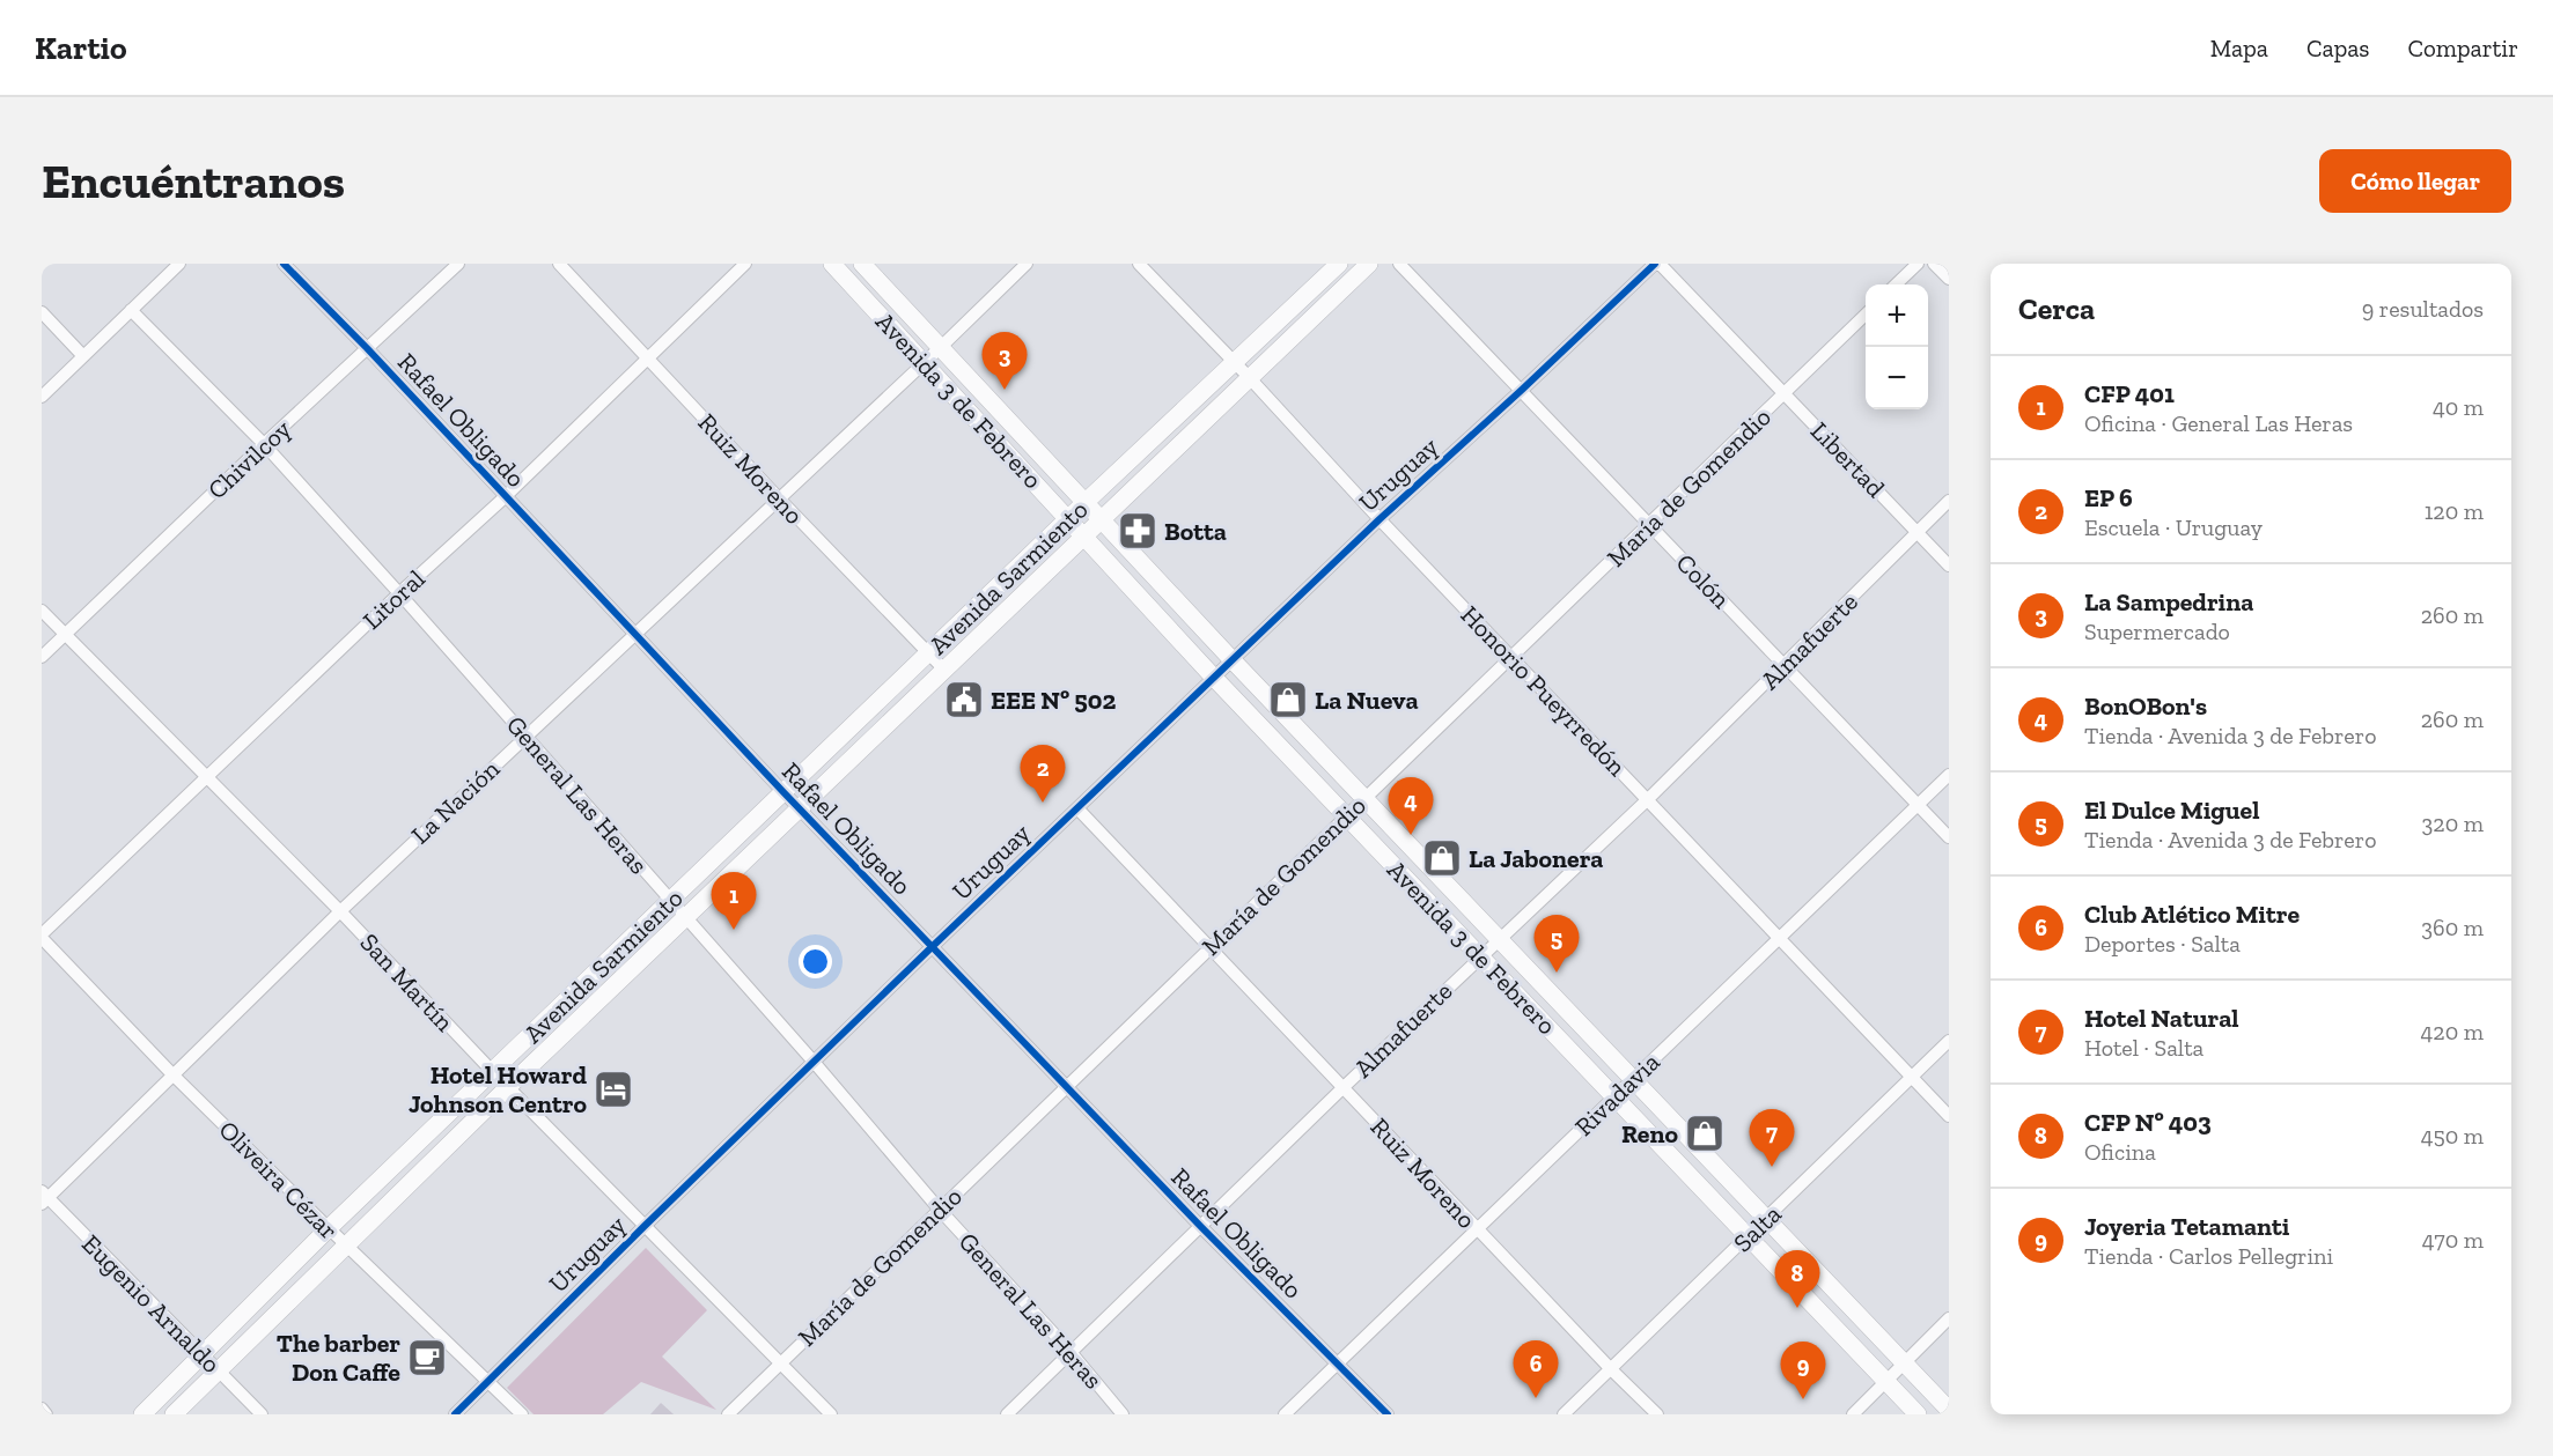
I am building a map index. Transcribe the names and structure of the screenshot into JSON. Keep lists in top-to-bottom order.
{
  "streets": {
    "main road": ["Avenida 3 de Febrero", "Avenida Sarmiento"],
    "street": [
      "Rafael Obligado",
      "Chivilcoy",
      "Libertad",
      "Ruiz Moreno",
      "Uruguay",
      "María de Gomendio",
      "Colón",
      "Litoral",
      "Almafuerte",
      "Honorio Pueyrredón",
      "General Las Heras",
      "La Nación",
      "San Martín",
      "Rivadavia",
      "Oliveira Cézar",
      "Salta",
      "Eugenio Arnaldo"
    ]
  },
  "crossings": [
    ["Avenida 3 de Febrero", "Uruguay"],
    ["Avenida 3 de Febrero", "María de Gomendio"],
    ["Avenida 3 de Febrero", "Avenida Sarmiento"],
    ["Avenida 3 de Febrero", "Almafuerte"],
    ["Avenida 3 de Febrero", "La Nación"],
    ["Avenida 3 de Febrero", "Rivadavia"],
    ["Avenida 3 de Febrero", "Salta"],
    ["Rafael Obligado", "Chivilcoy"],
    ["Rafael Obligado", "Uruguay"],
    ["Rafael Obligado", "María de Gomendio"],
    ["Rafael Obligado", "Avenida Sarmiento"],
    ["Rafael Obligado", "Litoral"],
    ["Rafael Obligado", "Almafuerte"],
    ["Rafael Obligado", "La Nación"],
    ["Rafael Obligado", "Rivadavia"],
    ["Chivilcoy", "General Las Heras"],
    ["Chivilcoy", "San Martín"],
    ["Libertad", "Uruguay"],
    ["Libertad", "María de Gomendio"],
    ["Libertad", "Almafuerte"],
    ["Ruiz Moreno", "Uruguay"],
    ["Ruiz Moreno", "María de Gomendio"],
    ["Ruiz Moreno", "Avenida Sarmiento"],
    ["Ruiz Moreno", "Litoral"],
    ["Ruiz Moreno", "Almafuerte"],
    ["Ruiz Moreno", "La Nación"],
    ["Ruiz Moreno", "Rivadavia"],
    ["Ruiz Moreno", "Salta"],
    ["Uruguay", "Colón"],
    ["Uruguay", "Honorio Pueyrredón"],
    ["Uruguay", "General Las Heras"],
    ["Uruguay", "San Martín"],
    ["Uruguay", "Oliveira Cézar"],
    ["María de Gomendio", "Colón"],
    ["María de Gomendio", "Honorio Pueyrredón"],
    ["María de Gomendio", "General Las Heras"],
    ["María de Gomendio", "San Martín"],
    ["Avenida Sarmiento", "Honorio Pueyrredón"],
    ["Avenida Sarmiento", "General Las Heras"],
    ["Avenida Sarmiento", "San Martín"],
    ["Avenida Sarmiento", "Oliveira Cézar"],
    ["Avenida Sarmiento", "Eugenio Arnaldo"],
    ["Colón", "Almafuerte"],
    ["Colón", "Rivadavia"],
    ["Litoral", "General Las Heras"],
    ["Litoral", "San Martín"],
    ["Litoral", "Oliveira Cézar"],
    ["Almafuerte", "Honorio Pueyrredón"],
    ["Almafuerte", "General Las Heras"],
    ["Honorio Pueyrredón", "Rivadavia"],
    ["Honorio Pueyrredón", "Salta"],
    ["General Las Heras", "La Nación"],
    ["La Nación", "San Martín"],
    ["La Nación", "Oliveira Cézar"],
    ["La Nación", "Eugenio Arnaldo"]
  ],
  "places": {
    "pharmacy": ["Botta"],
    "public building": ["EEE Nº 502"],
    "shop": ["La Nueva", "La Jabonera", "Reno"],
    "hotel": ["Hotel Howard Johnson Centro"],
    "cafe": ["The barber Don Caffe"]
  },
  "page": {
    "header": "Kartio",
    "nav": ["Mapa", "Capas", "Compartir"],
    "buttons": "Cómo llegar",
    "title": "Encuéntranos",
    "heading": ["Cerca", "9 resultados"],
    "map_buttons": ["+", "−"],
    "pins": [
      "3",
      "2",
      "4",
      "1",
      "5",
      "7",
      "8",
      "6",
      "9"
    ],
    "list": [
      {
        "mark": "1",
        "name": "CFP 401",
        "note": "Oficina · General Las Heras",
        "value": "40 m"
      },
      {
        "mark": "2",
        "name": "EP 6",
        "note": "Escuela · Uruguay",
        "value": "120 m"
      },
      {
        "mark": "3",
        "name": "La Sampedrina",
        "note": "Supermercado",
        "value": "260 m"
      },
      {
        "mark": "4",
        "name": "BonOBon's",
        "note": "Tienda · Avenida 3 de Febrero",
        "value": "260 m"
      },
      {
        "mark": "5",
        "name": "El Dulce Miguel",
        "note": "Tienda · Avenida 3 de Febrero",
        "value": "320 m"
      },
      {
        "mark": "6",
        "name": "Club Atlético Mitre",
        "note": "Deportes · Salta",
        "value": "360 m"
      },
      {
        "mark": "7",
        "name": "Hotel Natural",
        "note": "Hotel · Salta",
        "value": "420 m"
      },
      {
        "mark": "8",
        "name": "CFP Nº 403",
        "note": "Oficina",
        "value": "450 m"
      },
      {
        "mark": "9",
        "name": "Joyeria Tetamanti",
        "note": "Tienda · Carlos Pellegrini",
        "value": "470 m"
      }
    ]
  }
}
